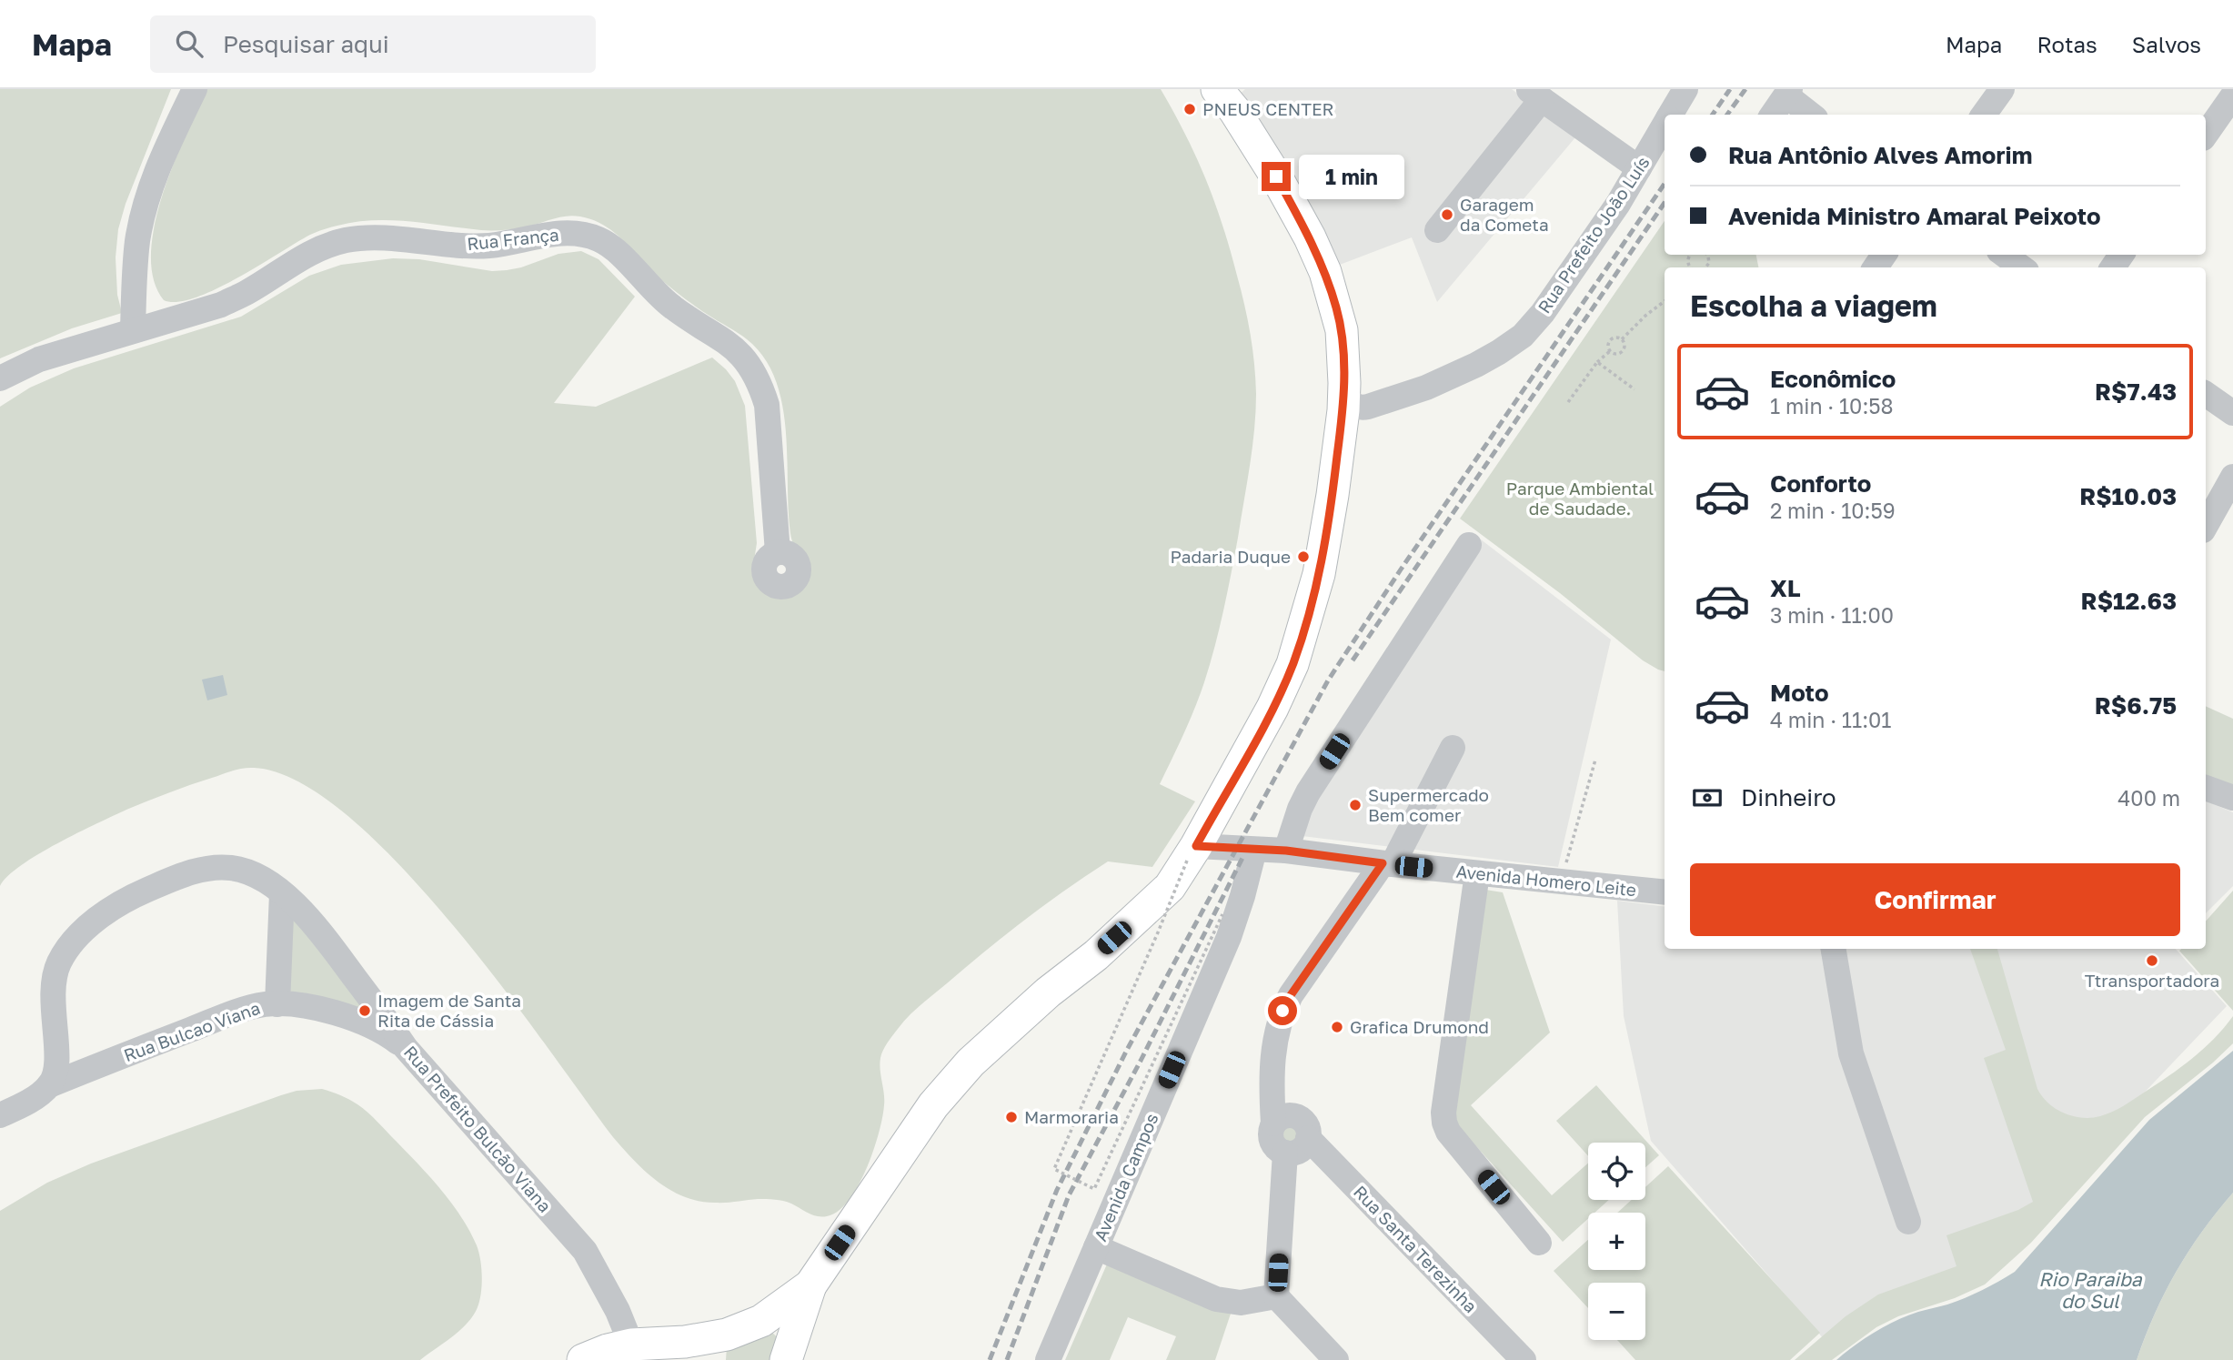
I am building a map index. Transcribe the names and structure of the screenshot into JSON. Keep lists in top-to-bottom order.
{
  "streets": {
    "street": [
      "Rua Prefeito João Luís",
      "Rua França",
      "Avenida Homero Leite",
      "Rua Bulcao Viana",
      "Rua Prefeito Bulcão Viana",
      "Avenida Campos",
      "Rua Santa Terezinha"
    ]
  },
  "crossings": [
    ["Avenida Homero Leite", "Avenida Campos"],
    ["Rua Bulcao Viana", "Rua Prefeito Bulcão Viana"]
  ],
  "water": ["Rio Paraiba do Sul"],
  "parks": ["Parque Ambiental de Saudade."],
  "places": [
    "PNEUS CENTER",
    "Garagem da Cometa",
    "Padaria Duque",
    "Supermercado Bem comer",
    "Ttransportadora",
    "Imagem de Santa Rita de Cássia",
    "Grafica Drumond",
    "Marmoraria"
  ],
  "page": {
    "header": "Mapa",
    "search": "Pesquisar aqui",
    "nav": ["Mapa", "Rotas", "Salvos"],
    "banner": ["Rua Antônio Alves Amorim", "Avenida Ministro Amaral Peixoto"],
    "bubble": "1 min",
    "heading": "Escolha a viagem",
    "list": [
      {
        "name": "Econômico",
        "note": "1 min · 10:58",
        "value": "R$7.43"
      },
      {
        "name": "Conforto",
        "note": "2 min · 10:59",
        "value": "R$10.03"
      },
      {
        "name": "XL",
        "note": "3 min · 11:00",
        "value": "R$12.63"
      },
      {
        "name": "Moto",
        "note": "4 min · 11:01",
        "value": "R$6.75"
      }
    ],
    "pay": ["Dinheiro", "400 m"],
    "buttons": "Confirmar",
    "map_buttons": ["+", "−"]
  }
}
